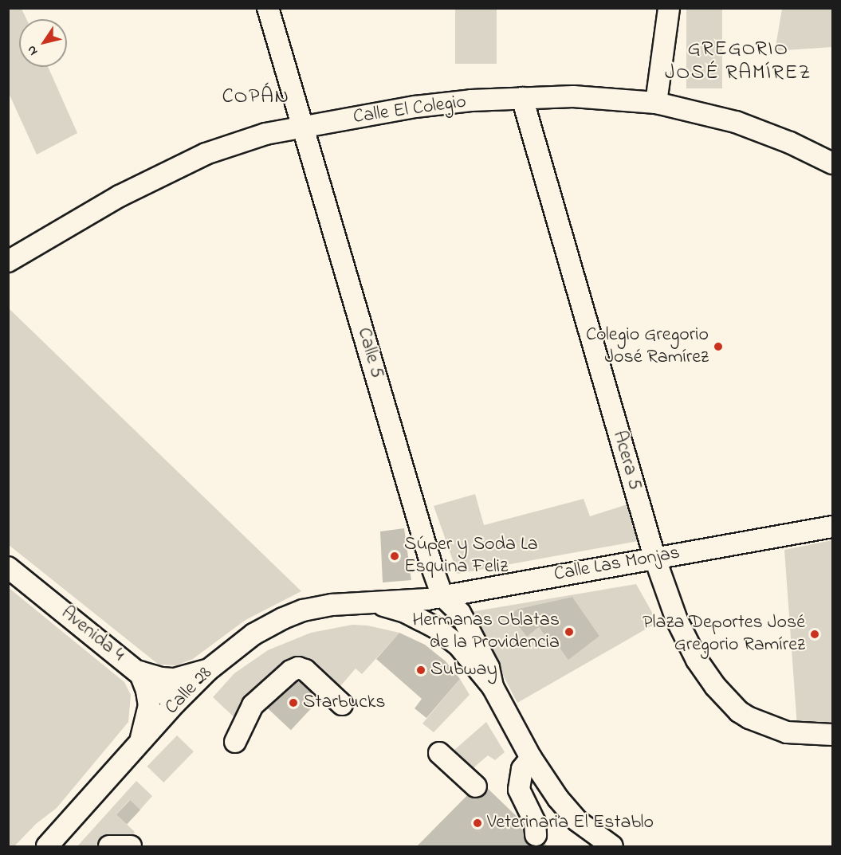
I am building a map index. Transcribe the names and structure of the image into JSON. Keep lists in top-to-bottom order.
{
  "streets": {
    "street": [
      "Calle El Colegio",
      "Calle 5",
      "Acera 5",
      "Calle Las Monjas",
      "Avenida 4",
      "Calle 28"
    ]
  },
  "crossings": [
    ["Calle El Colegio", "Calle 5"],
    ["Calle El Colegio", "Acera 5"],
    ["Calle 5", "Calle Las Monjas"],
    ["Acera 5", "Calle Las Monjas"],
    ["Calle Las Monjas", "Calle 28"],
    ["Avenida 4", "Calle 28"]
  ],
  "districts": ["GREGORIO JOSÉ RAMÍREZ", "COPÁN"],
  "places": [
    "Colegio Gregorio José Ramírez",
    "Súper y Soda La Esquina Feliz",
    "Hermanas Oblatas de la Providencia",
    "Plaza Deportes José Gregorio Ramírez",
    "Subway",
    "Starbucks",
    "Veterinaria El Establo"
  ],
  "north": "bottom left"
}
